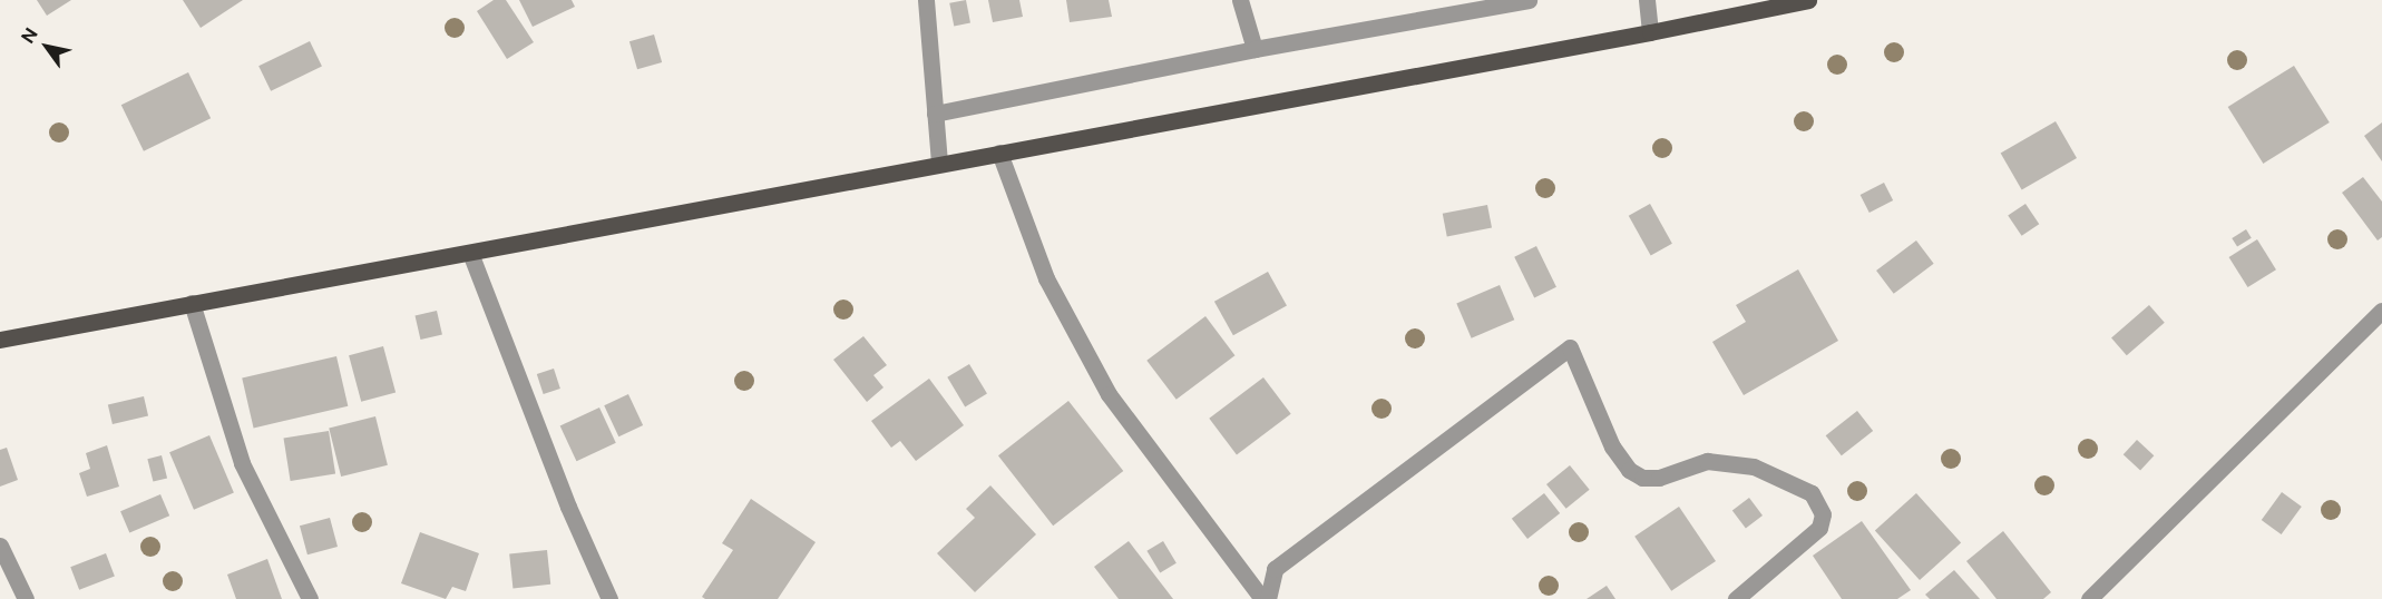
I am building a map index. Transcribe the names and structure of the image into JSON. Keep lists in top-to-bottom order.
{
  "north": "top left"
}
